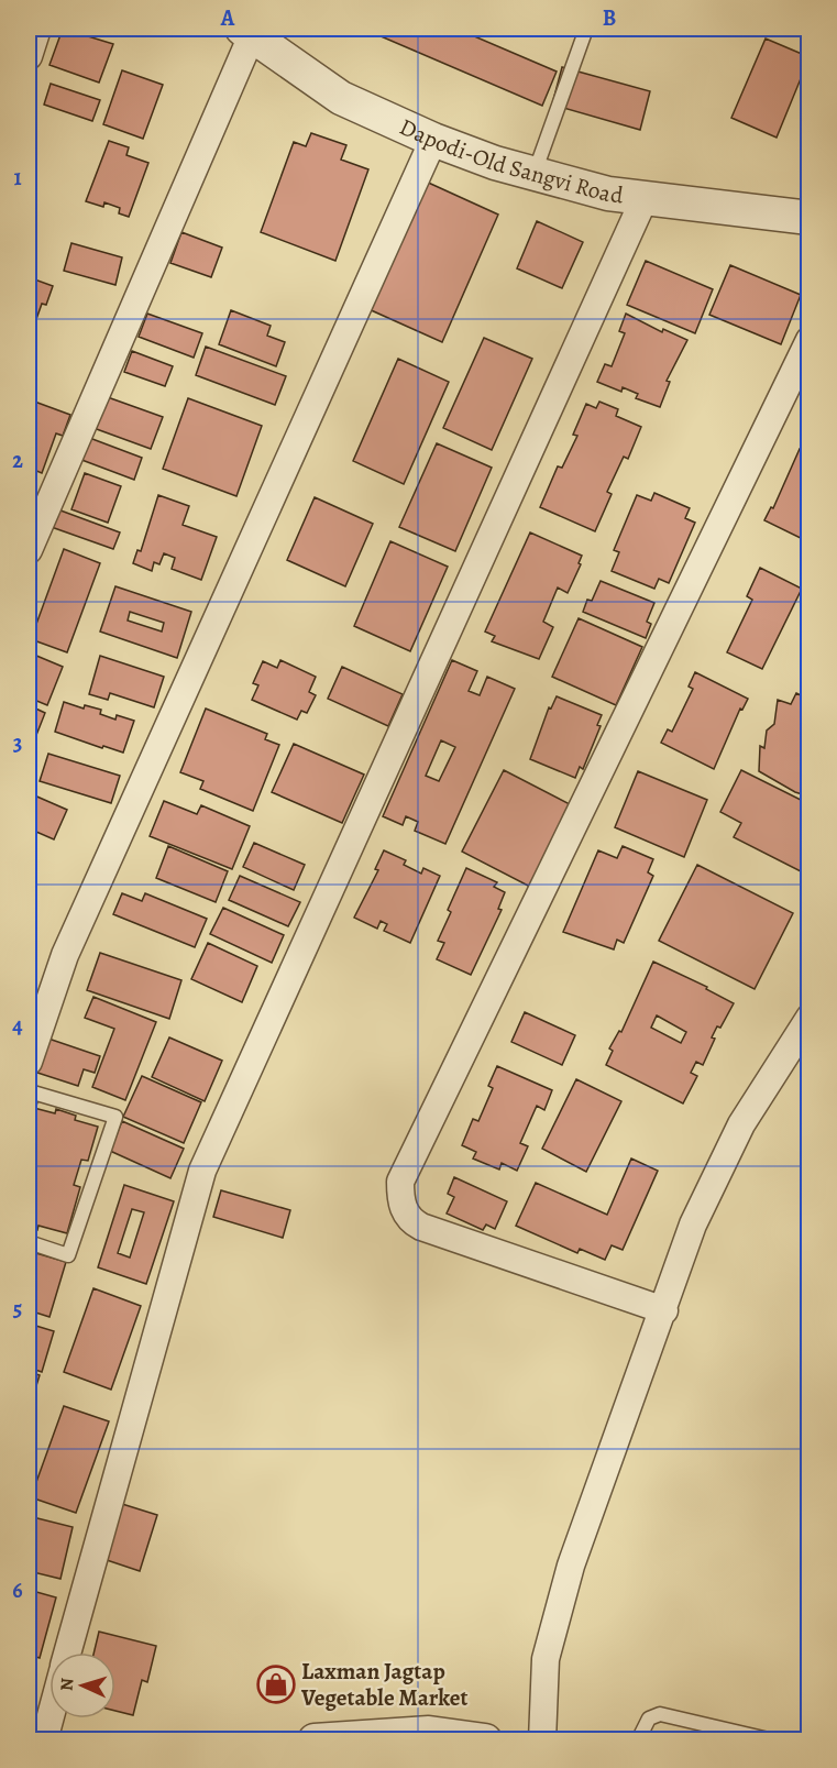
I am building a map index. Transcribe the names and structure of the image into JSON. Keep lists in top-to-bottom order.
{
  "streets": {
    "street": ["Dapodi-Old Sangvi Road"]
  },
  "places": {
    "shop": ["Laxman Jagtap Vegetable Market"]
  },
  "north": "left",
  "grid": {
    "columns": ["A", "B"],
    "rows": [
      "1",
      "2",
      "3",
      "4",
      "5",
      "6"
    ]
  }
}
